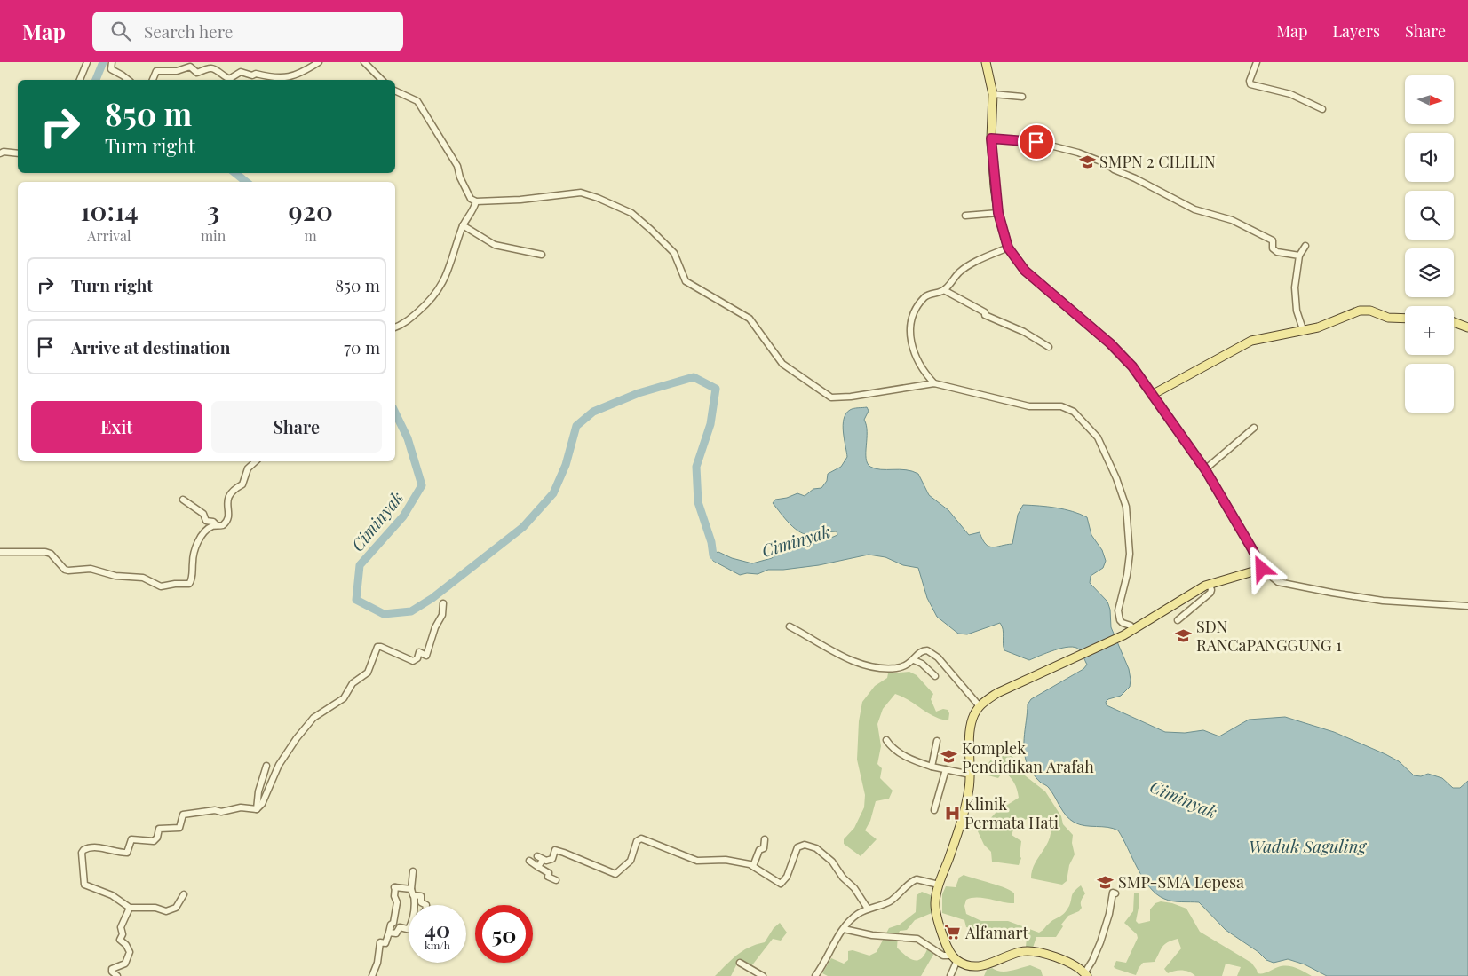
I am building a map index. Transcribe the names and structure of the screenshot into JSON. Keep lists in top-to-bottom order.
{
  "water": ["Ciminyak", "Waduk Saguling"],
  "places": {
    "school or university": [
      "SMPN 2 CILILIN",
      "SDN RANCaPANGGUNG 1",
      "Komplek Pendidikan Arafah",
      "SMP-SMA Lepesa"
    ],
    "hospital": ["Klinik Permata Hati"],
    "supermarket": ["Alfamart"]
  },
  "north": "right",
  "page": {
    "header": "Map",
    "search": "Search here",
    "nav": ["Map", "Layers", "Share"],
    "map_buttons": ["+", "−"],
    "turn": ["850 m", "Turn right"],
    "eta": [
      "10:14",
      "Arrival",
      "3",
      "min",
      "920",
      "m"
    ],
    "list": [
      {
        "name": "Turn right",
        "value": "850 m"
      },
      {
        "name": "Arrive at destination",
        "value": "70 m"
      }
    ],
    "buttons": ["Exit", "Share"],
    "speed": "40 km/h",
    "limit": "50"
  }
}
